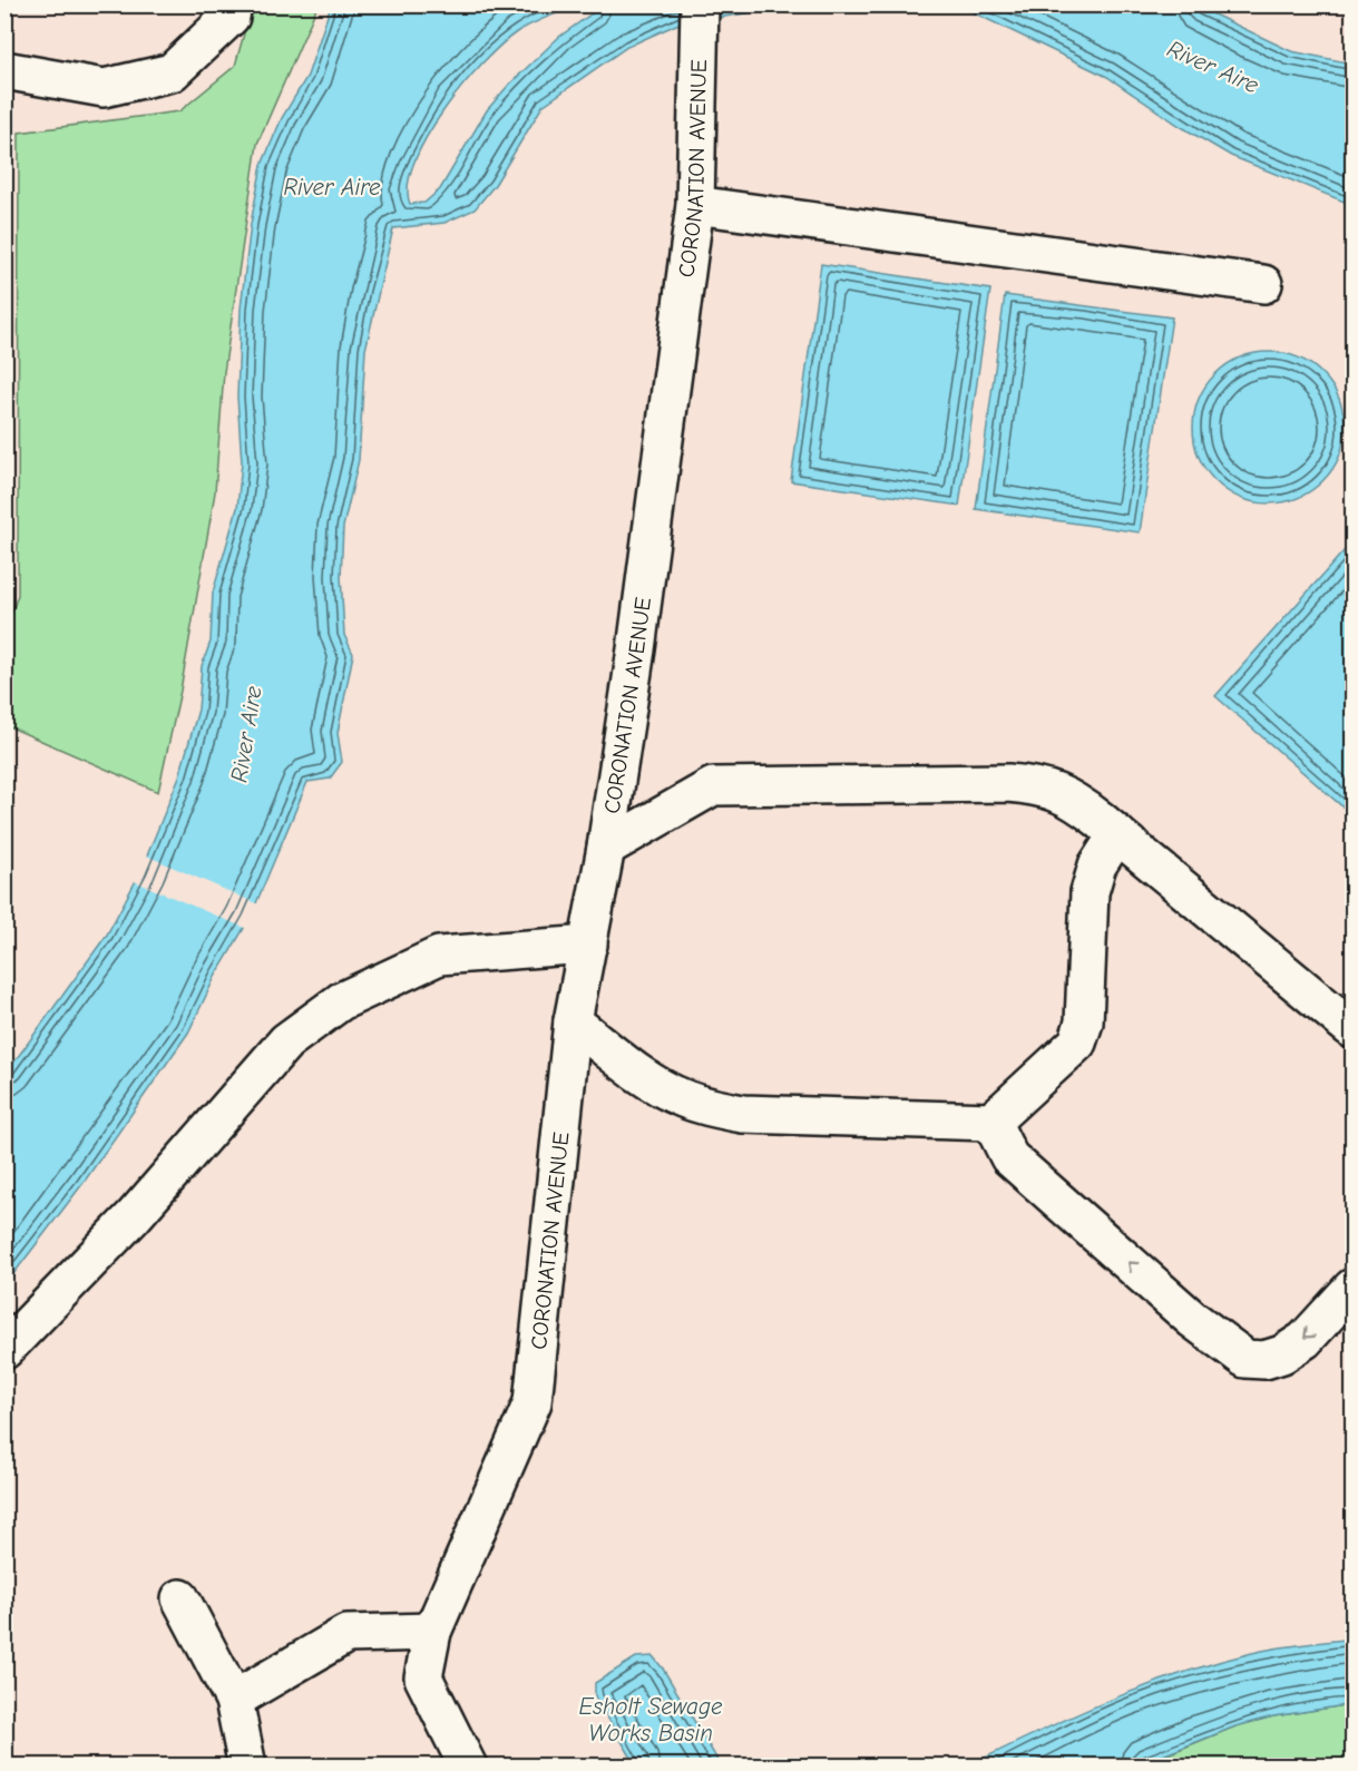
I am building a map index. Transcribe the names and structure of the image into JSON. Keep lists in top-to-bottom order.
{
  "streets": {
    "lane": ["CORONATION AVENUE"]
  },
  "water": ["River Aire", "Esholt Sewage Works Basin"]
}
